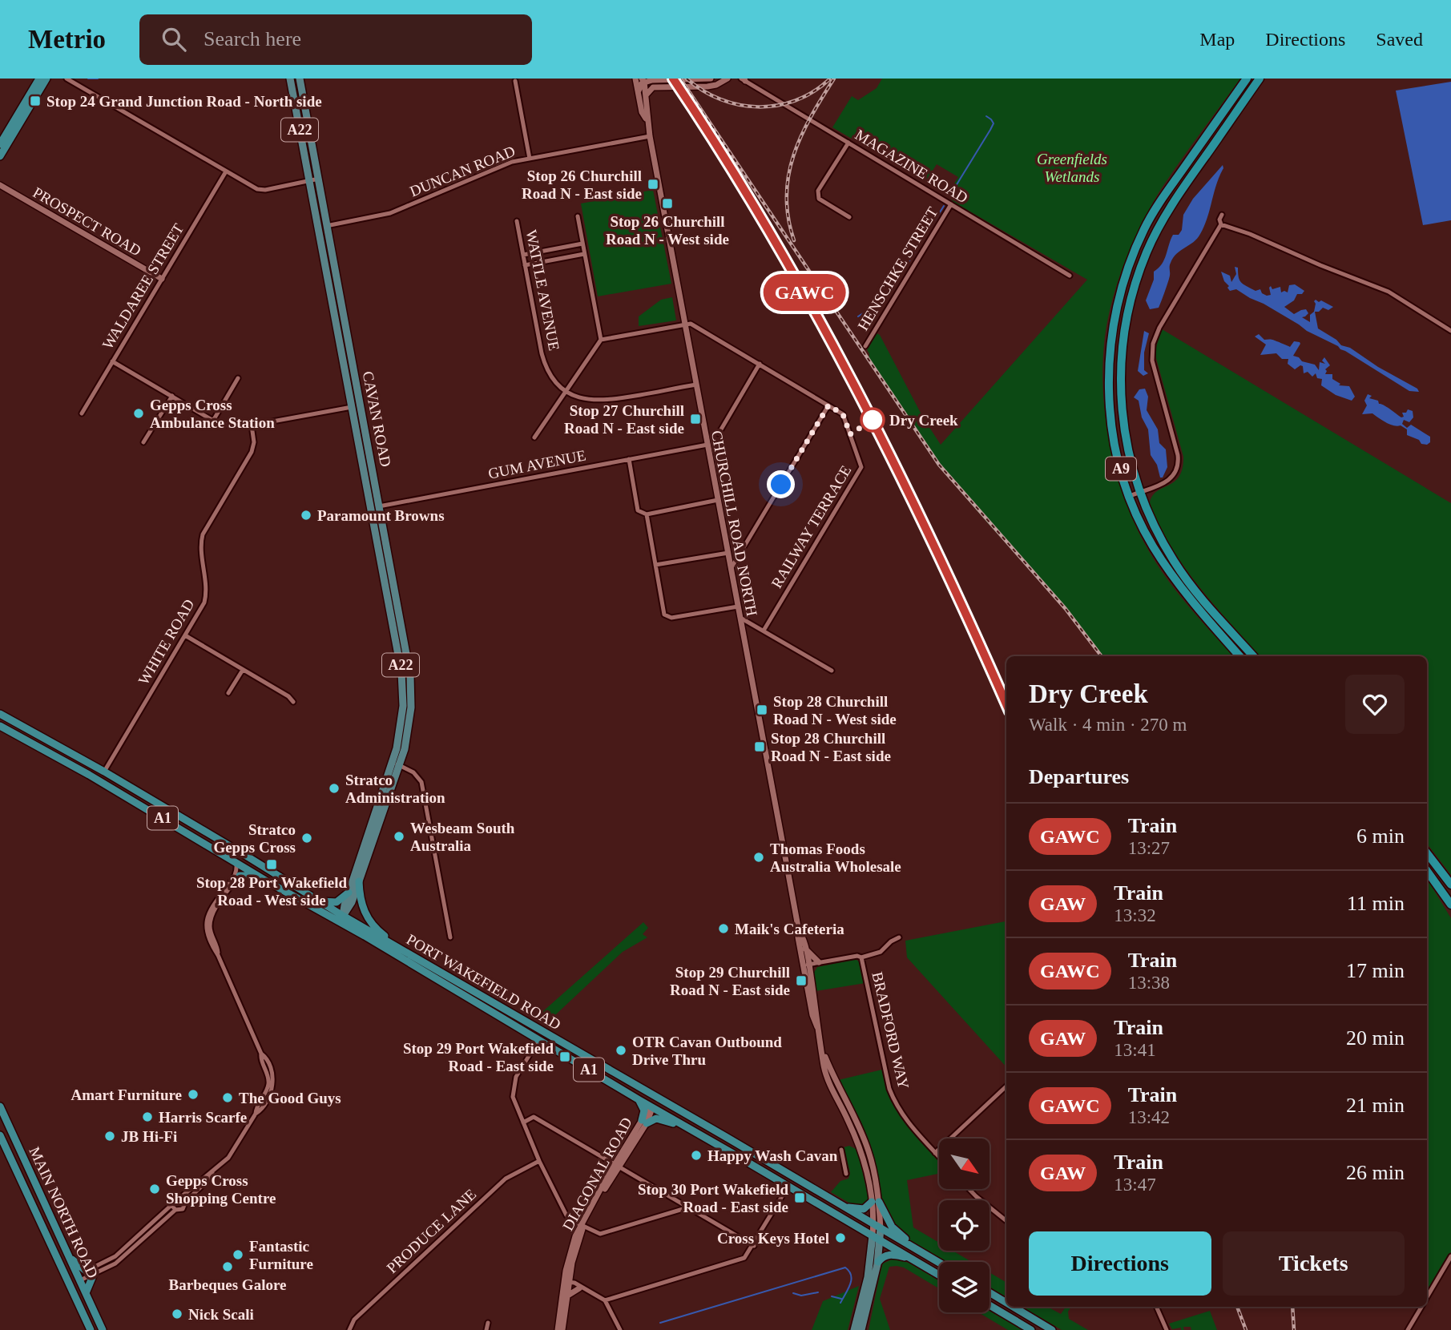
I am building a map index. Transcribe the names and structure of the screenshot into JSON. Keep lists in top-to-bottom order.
{
  "streets": {
    "highway": [
      "A9",
      "A1",
      "PORT WAKEFIELD ROAD",
      "MAIN NORTH ROAD"
    ],
    "main road": ["A22", "CAVAN ROAD"],
    "street": [
      "MAGAZINE ROAD",
      "DUNCAN ROAD",
      "PROSPECT ROAD",
      "HENSCHKE STREET",
      "WALDAREE STREET",
      "WATTLE AVENUE",
      "GUM AVENUE",
      "CHURCHILL ROAD NORTH",
      "RAILWAY TERRACE",
      "WHITE ROAD",
      "BRADFORD WAY",
      "DIAGONAL ROAD",
      "PRODUCE LANE"
    ]
  },
  "crossings": [
    ["MAGAZINE ROAD", "HENSCHKE STREET"],
    ["DUNCAN ROAD", "CAVAN ROAD"],
    ["DUNCAN ROAD", "CHURCHILL ROAD NORTH"],
    ["PROSPECT ROAD", "WALDAREE STREET"],
    ["CAVAN ROAD", "GUM AVENUE"],
    ["CAVAN ROAD", "PORT WAKEFIELD ROAD"],
    ["GUM AVENUE", "CHURCHILL ROAD NORTH"],
    ["CHURCHILL ROAD NORTH", "RAILWAY TERRACE"],
    ["CHURCHILL ROAD NORTH", "PORT WAKEFIELD ROAD"],
    ["CHURCHILL ROAD NORTH", "BRADFORD WAY"],
    ["WHITE ROAD", "PORT WAKEFIELD ROAD"],
    ["PORT WAKEFIELD ROAD", "DIAGONAL ROAD"]
  ],
  "parks": ["Greenfields Wetlands"],
  "places": {
    "transit": [
      "Stop 24 Grand Junction Road - North side",
      "Stop 26 Churchill Road N - East side",
      "Stop 26 Churchill Road N - West side",
      "Stop 27 Churchill Road N - East side",
      "Stop 28 Churchill Road N - West side",
      "Stop 28 Churchill Road N - East side",
      "Stop 28 Port Wakefield Road - West side",
      "Stop 29 Churchill Road N - East side",
      "Stop 29 Port Wakefield Road - East side",
      "Stop 30 Port Wakefield Road - East side"
    ],
    "other": [
      "Gepps Cross Ambulance Station",
      "Dry Creek",
      "Paramount Browns",
      "Stratco Administration",
      "Wesbeam South Australia",
      "Stratco Gepps Cross",
      "Thomas Foods Australia Wholesale",
      "Maik's Cafeteria",
      "OTR Cavan Outbound Drive Thru",
      "Amart Furniture",
      "The Good Guys",
      "Harris Scarfe",
      "JB Hi-Fi",
      "Happy Wash Cavan",
      "Gepps Cross Shopping Centre",
      "Cross Keys Hotel",
      "Fantastic Furniture",
      "Barbeques Galore",
      "Nick Scali"
    ]
  },
  "north": "bottom right",
  "page": {
    "header": "Metrio",
    "search": "Search here",
    "nav": ["Map", "Directions", "Saved"],
    "on_map": "GAWC",
    "heading": [
      ["Dry Creek", "Walk · 4 min · 270 m"],
      "Departures"
    ],
    "list": [
      {
        "mark": "GAWC",
        "name": "Train",
        "note": "13:27",
        "value": "6 min"
      },
      {
        "mark": "GAW",
        "name": "Train",
        "note": "13:32",
        "value": "11 min"
      },
      {
        "mark": "GAWC",
        "name": "Train",
        "note": "13:38",
        "value": "17 min"
      },
      {
        "mark": "GAW",
        "name": "Train",
        "note": "13:41",
        "value": "20 min"
      },
      {
        "mark": "GAWC",
        "name": "Train",
        "note": "13:42",
        "value": "21 min"
      },
      {
        "mark": "GAW",
        "name": "Train",
        "note": "13:47",
        "value": "26 min"
      }
    ],
    "buttons": ["Directions", "Tickets"]
  }
}
